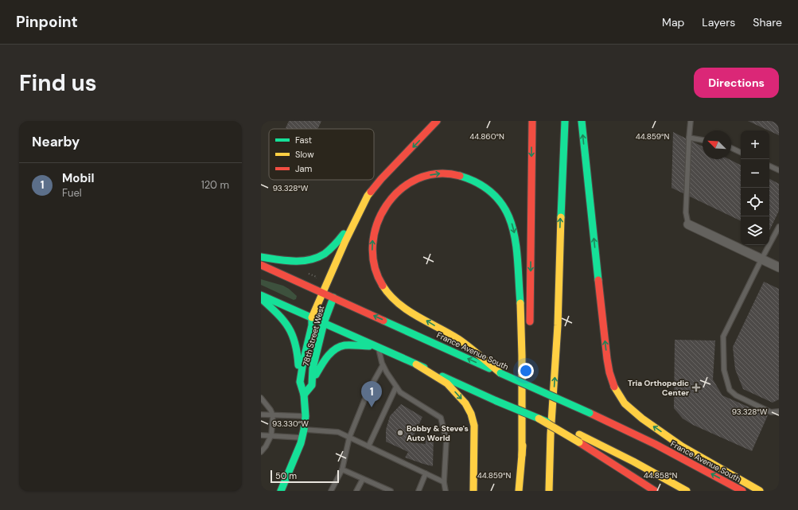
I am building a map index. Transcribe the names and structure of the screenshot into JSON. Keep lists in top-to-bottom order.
{
  "streets": {
    "main road": ["78th Street West", "France Avenue South"]
  },
  "crossings": [
    ["78th Street West", "France Avenue South"]
  ],
  "places": {
    "health": ["Tria Orthopedic Center"],
    "other": ["Bobby & Steve's Auto World"]
  },
  "legend": ["Fast", "Slow", "Jam"],
  "scale_bar": "50 m",
  "north": "top left",
  "page": {
    "header": "Pinpoint",
    "nav": ["Map", "Layers", "Share"],
    "buttons": "Directions",
    "title": "Find us",
    "heading": "Nearby",
    "map_buttons": ["+", "−"],
    "list": [
      {
        "mark": "1",
        "name": "Mobil",
        "note": "Fuel",
        "value": "120 m"
      }
    ],
    "pins": "1",
    "scale": "50 m"
  },
  "coordinates": [
    "44.860°N",
    "44.859°N",
    "93.328°W",
    "93.330°W",
    "44.858°N"
  ]
}
